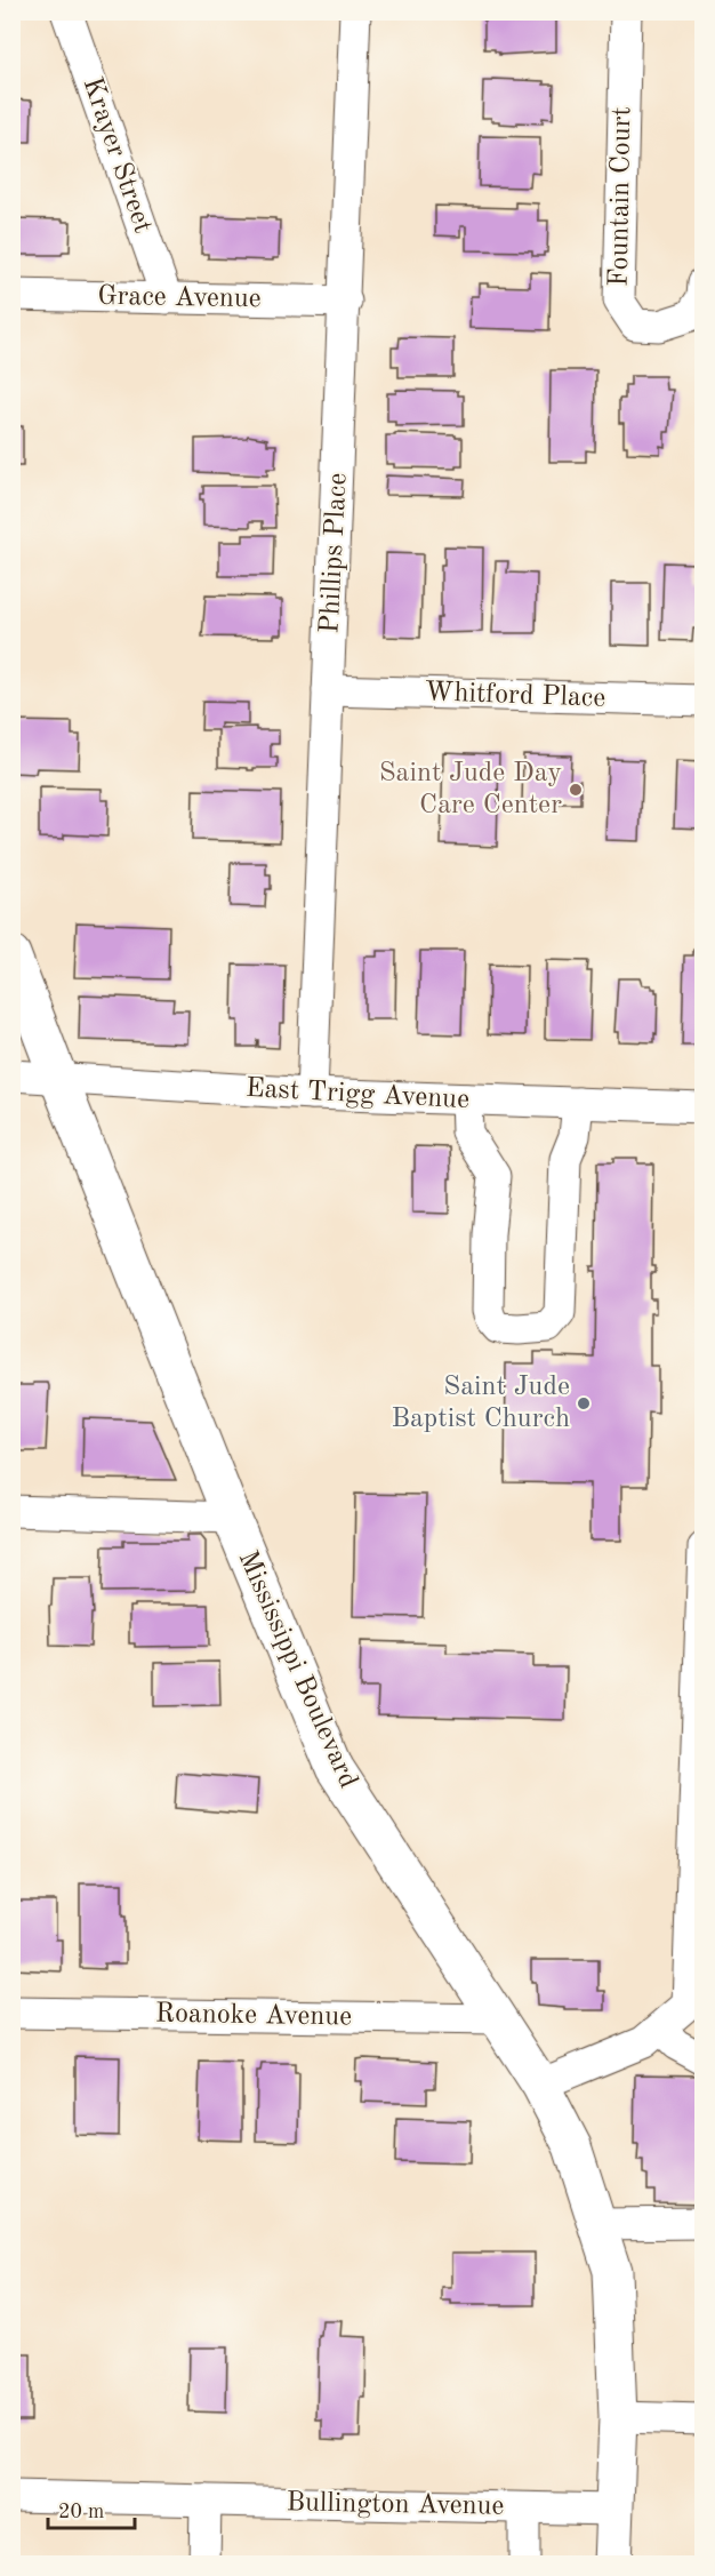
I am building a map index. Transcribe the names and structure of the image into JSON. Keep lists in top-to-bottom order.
{
  "streets": {
    "main road": ["Mississippi Boulevard"],
    "street": [
      "Krayer Street",
      "Fountain Court",
      "Grace Avenue",
      "Phillips Place",
      "Whitford Place",
      "East Trigg Avenue",
      "Roanoke Avenue",
      "Bullington Avenue"
    ]
  },
  "crossings": [
    ["Krayer Street", "Grace Avenue"],
    ["Grace Avenue", "Phillips Place"],
    ["Phillips Place", "Whitford Place"],
    ["Phillips Place", "East Trigg Avenue"],
    ["East Trigg Avenue", "Mississippi Boulevard"],
    ["Mississippi Boulevard", "Roanoke Avenue"],
    ["Mississippi Boulevard", "Bullington Avenue"]
  ],
  "places": ["Saint Jude Day Care Center", "Saint Jude Baptist Church"],
  "scale_bar": "20 m"
}
